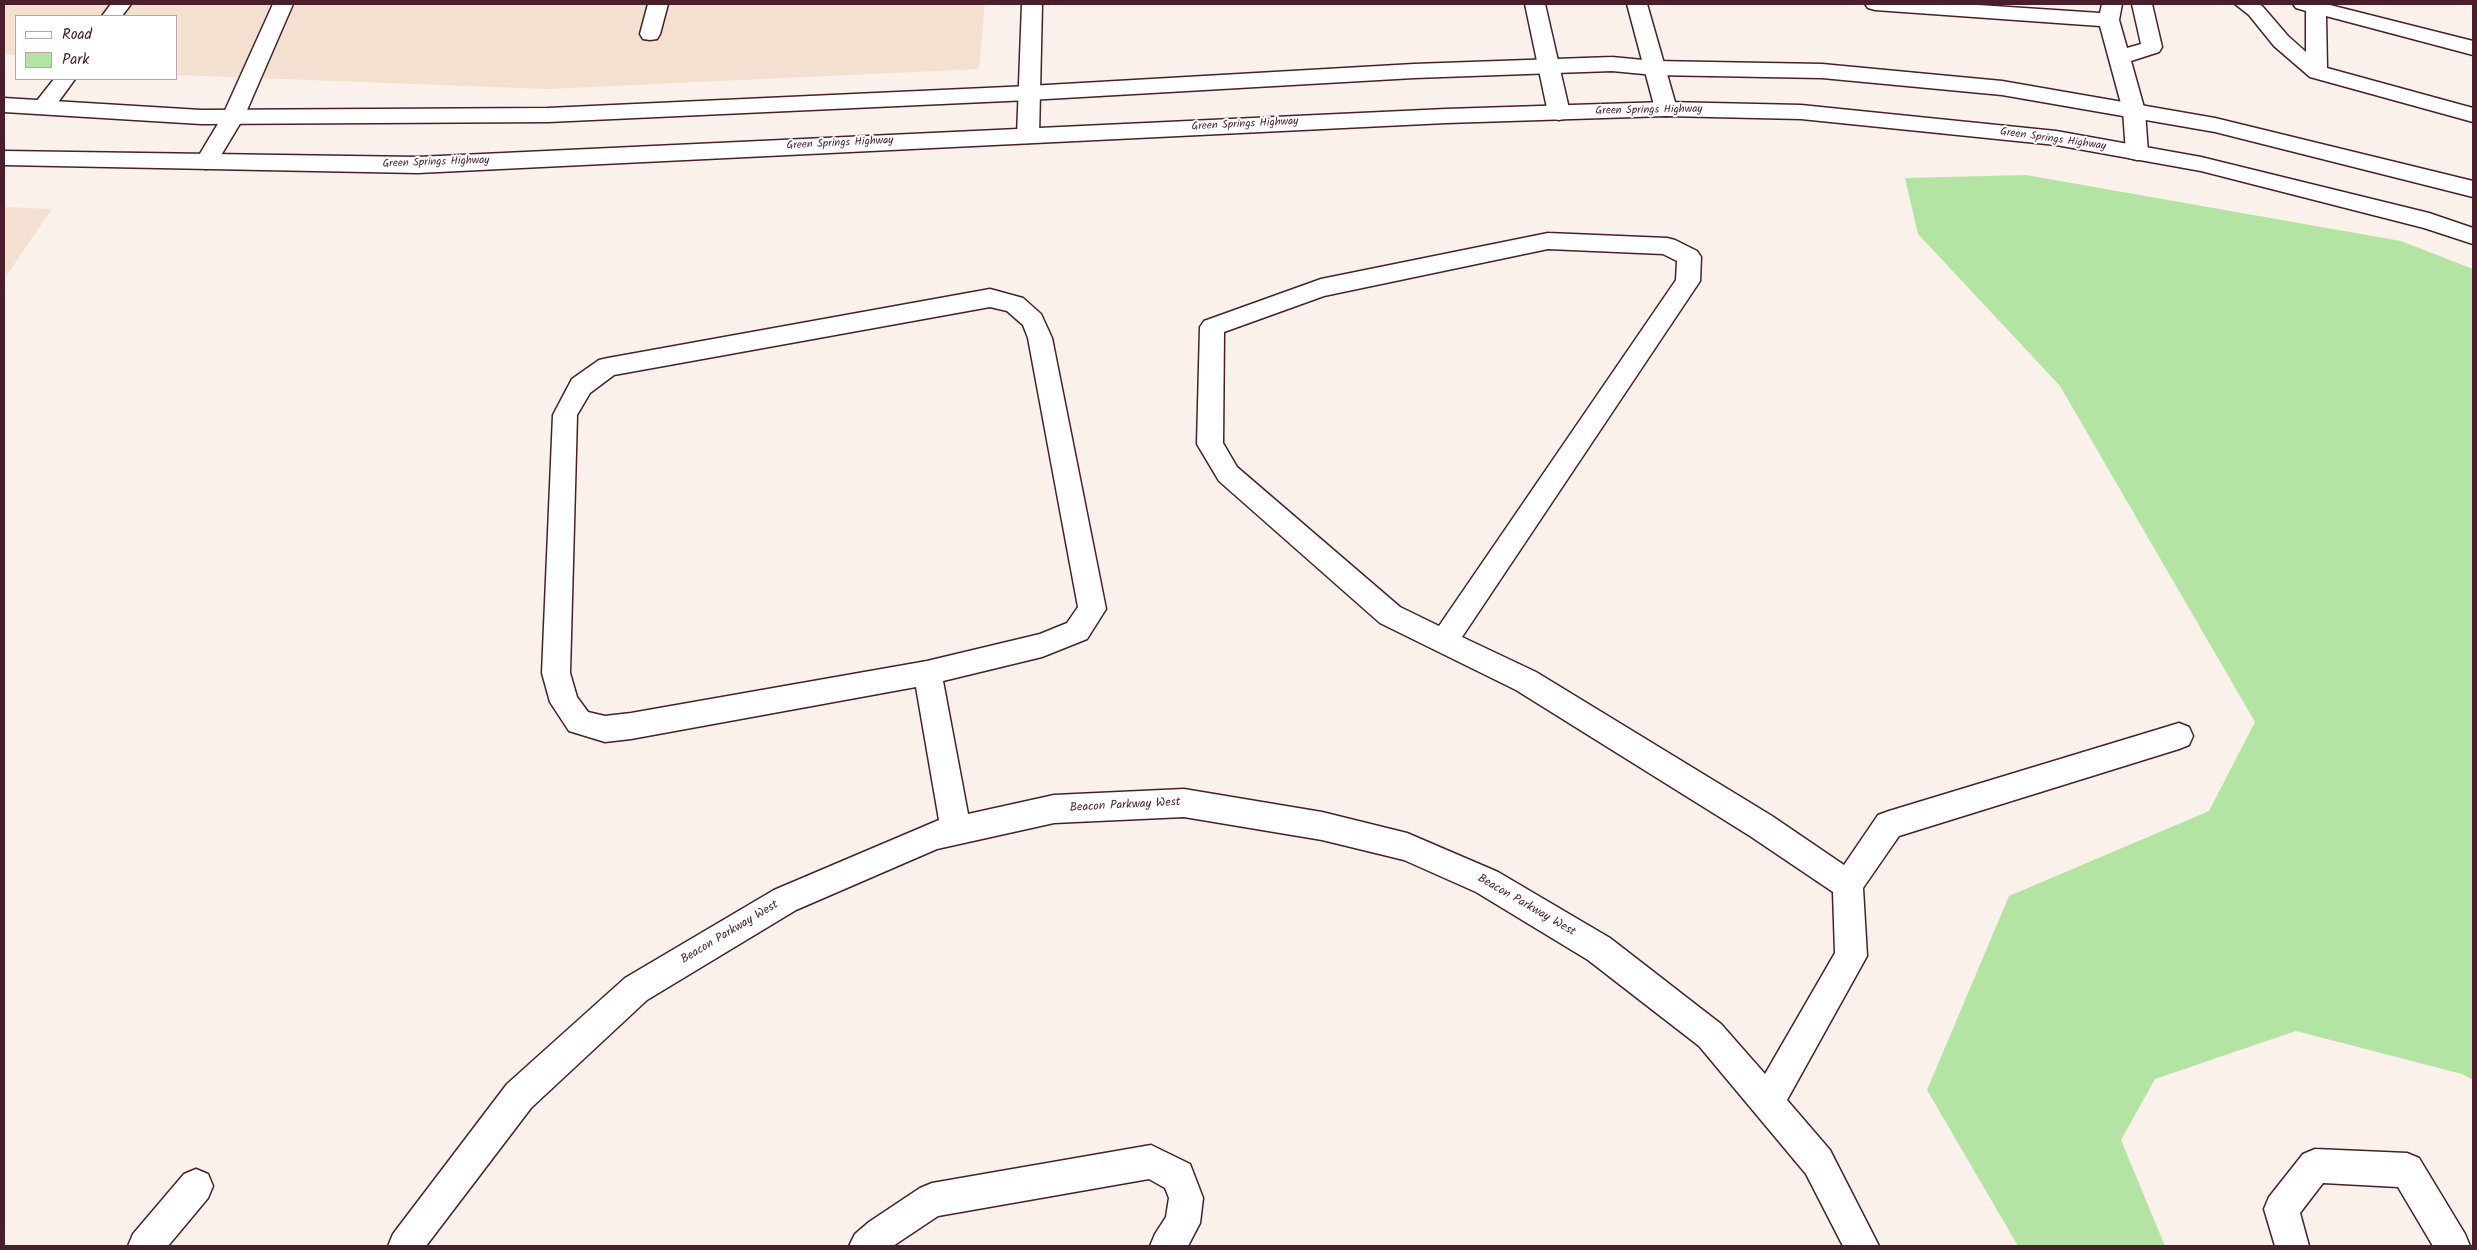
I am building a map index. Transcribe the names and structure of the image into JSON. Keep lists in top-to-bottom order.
{
  "streets": {
    "main road": ["Green Springs Highway", "Beacon Parkway West"]
  },
  "legend": ["Road", "Park"]
}
